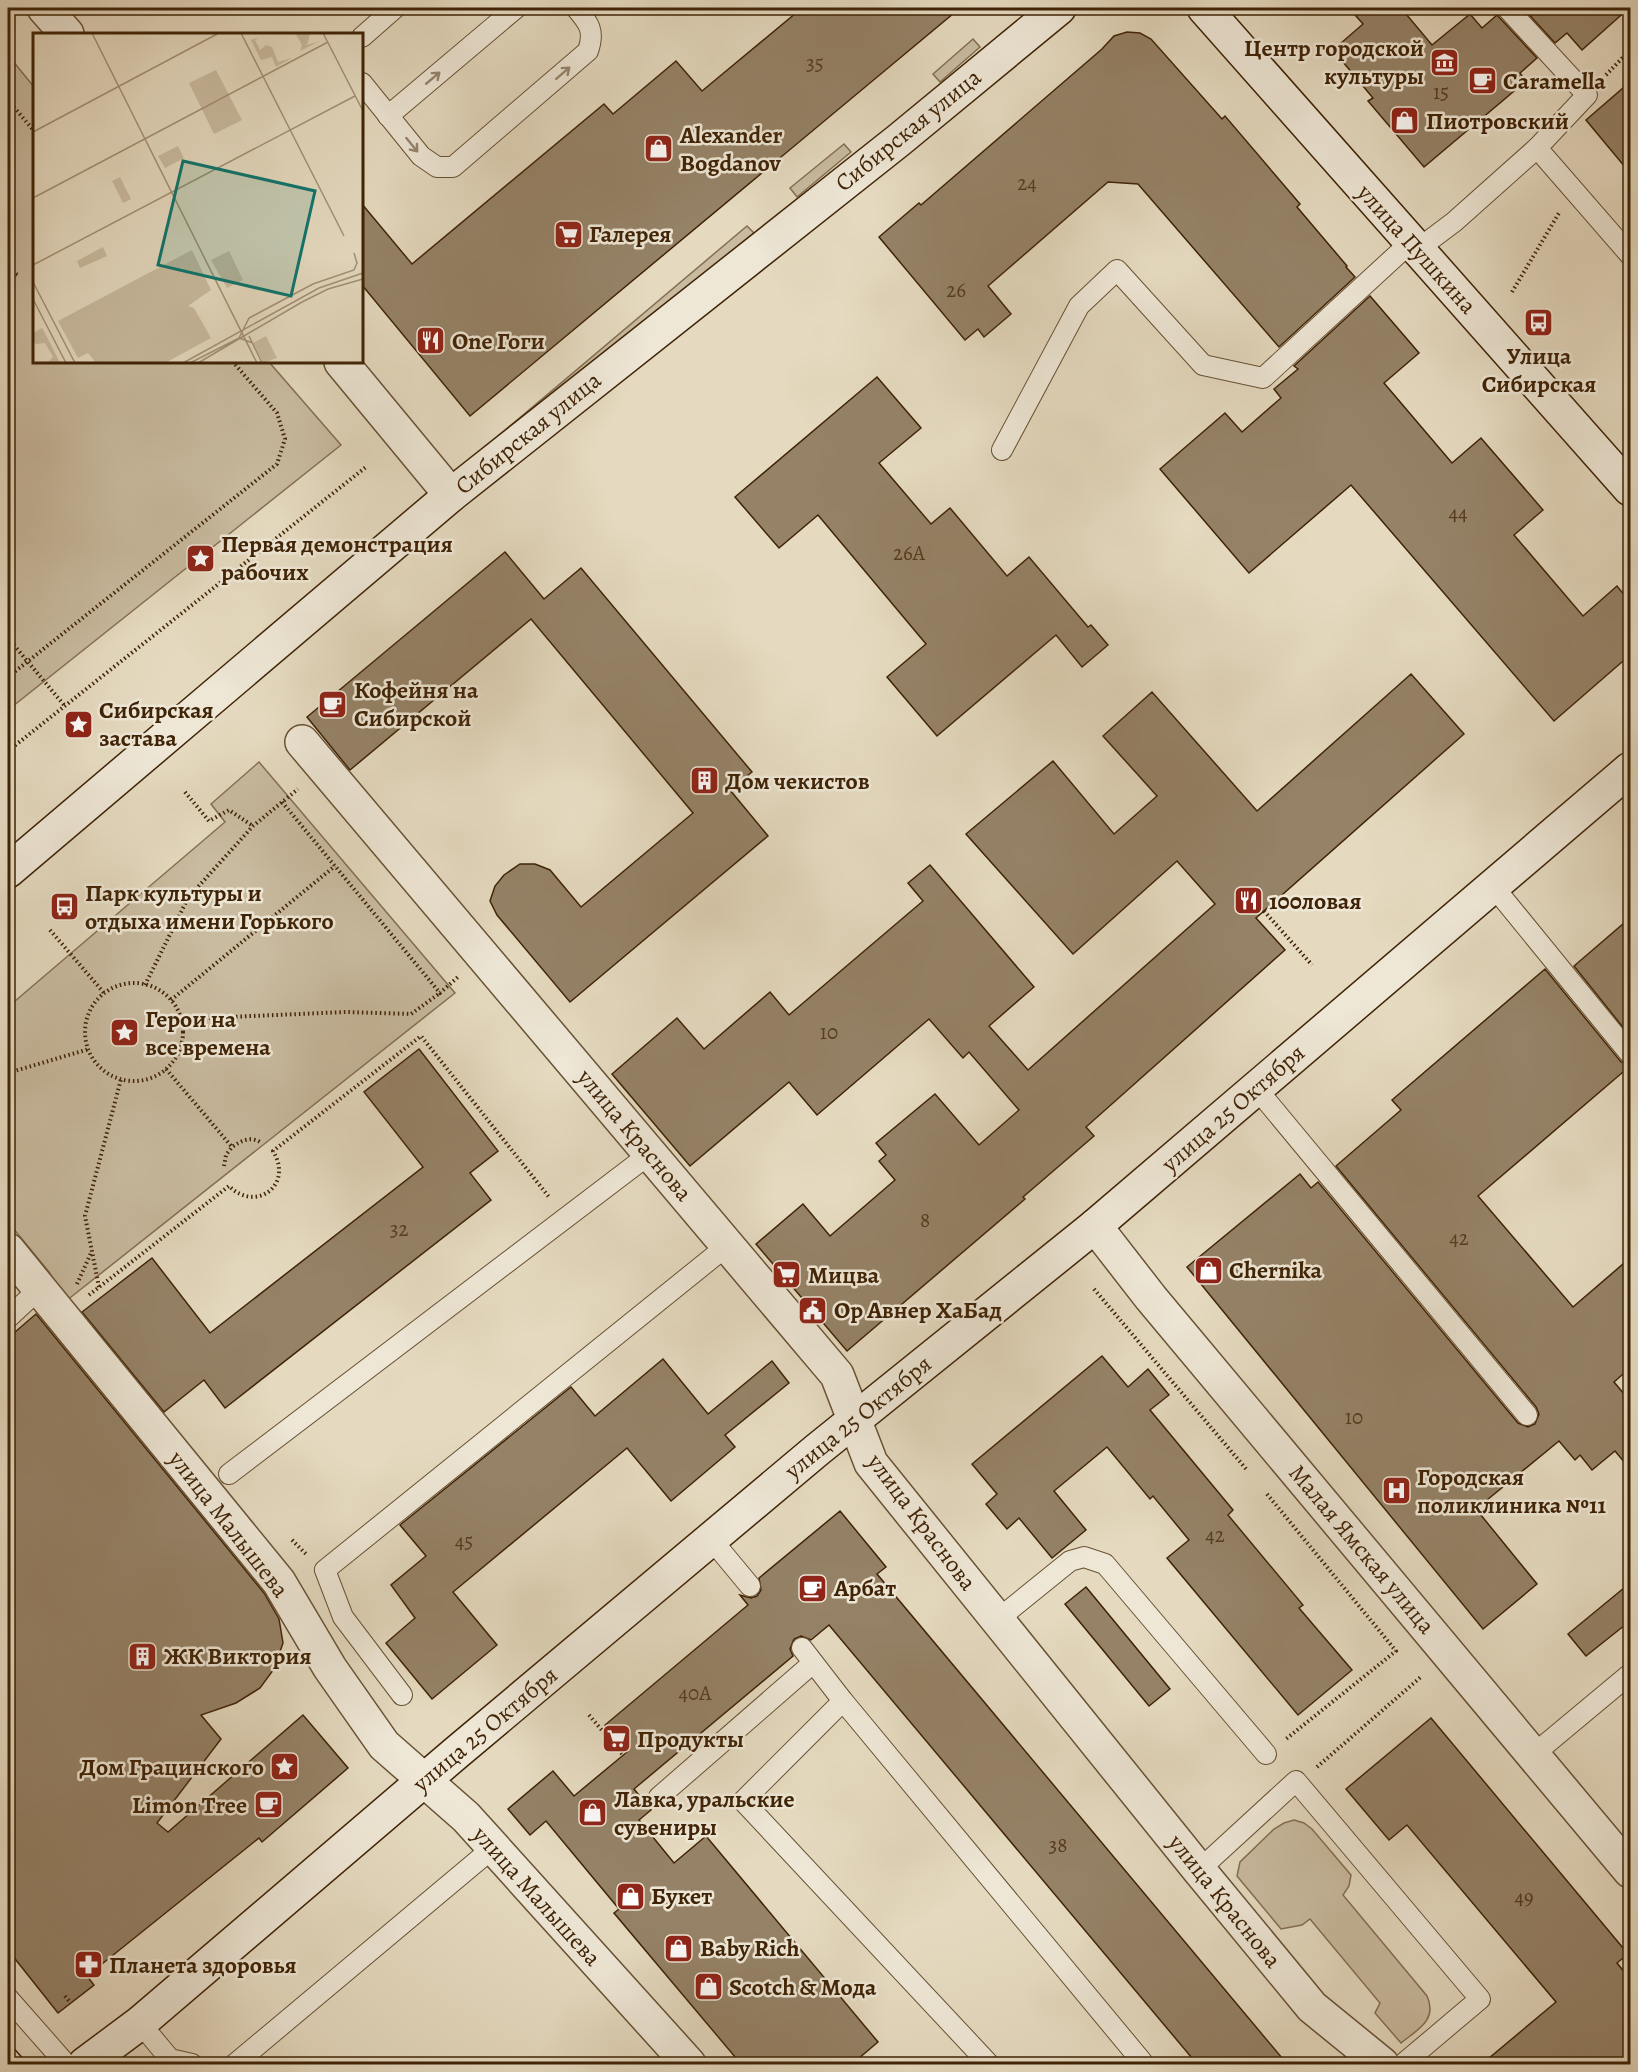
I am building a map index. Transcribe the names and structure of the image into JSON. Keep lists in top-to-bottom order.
{
  "streets": {
    "street": [
      "Сибирская улица",
      "улица Пушкина",
      "улица 25 Октября",
      "улица Краснова",
      "улица Малышева",
      "Малая Ямская улица"
    ]
  },
  "crossings": [
    ["улица 25 Октября", "улица Краснова"],
    ["улица 25 Октября", "улица Малышева"],
    ["улица 25 Октября", "Малая Ямская улица"]
  ],
  "places": {
    "museum": ["Центр городской культуры"],
    "cafe": [
      "Caramella",
      "Кофейня на Сибирской",
      "Арбат",
      "Limon Tree"
    ],
    "shop": [
      "Пиотровский",
      "Alexander Bogdanov",
      "Chernika",
      "Лавка, уральские сувениры",
      "Букет",
      "Baby Rich",
      "Scotch & Мода"
    ],
    "supermarket": ["Галерея", "Мицва", "Продукты"],
    "bus stop": ["Улица Сибирская", "Парк культуры и отдыха имени Горького"],
    "restaurant": ["One Гоги", "100ловая"],
    "place": [
      "Первая демонстрация рабочих",
      "Сибирская застава",
      "Герои на все времена",
      "Дом Грацинского"
    ],
    "building": ["Дом чекистов", "ЖК Виктория"],
    "public building": ["Ор Авнер ХаБад"],
    "hospital": ["Городская поликлиника №11"],
    "pharmacy": ["Планета здоровья"]
  },
  "house_numbers": [
    "35",
    "15",
    "24",
    "26",
    "44",
    "26А",
    "10",
    "8",
    "32",
    "42",
    "10",
    "42",
    "45",
    "40А",
    "38",
    "49"
  ]
}
